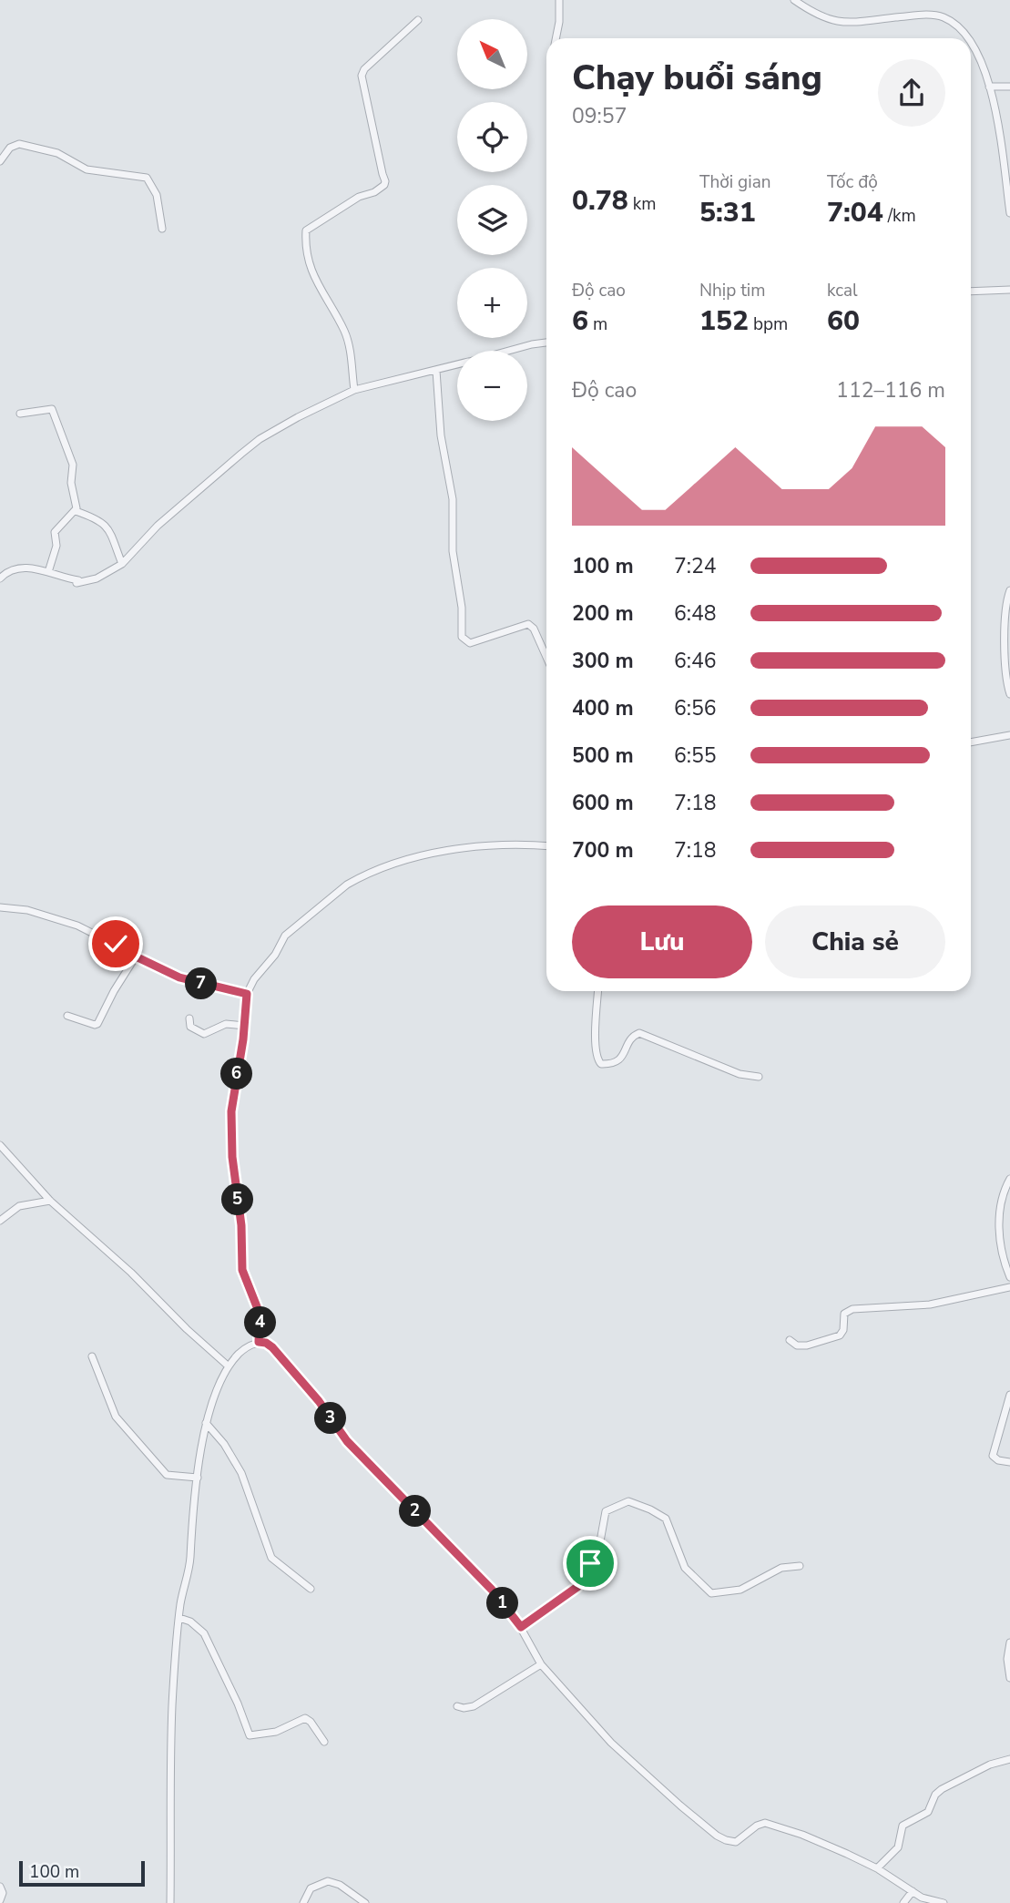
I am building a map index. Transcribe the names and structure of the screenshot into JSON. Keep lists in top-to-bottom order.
{
  "scale_bar": "100 m",
  "north": "top left",
  "page": {
    "map_buttons": ["+", "−"],
    "heading": ["Chạy buổi sáng", "09:57"],
    "stats": [
      ["0.78 km"],
      ["Thời gian", "5:31"],
      ["Tốc độ", "7:04 /km"],
      ["Độ cao", "6 m"],
      ["Nhịp tim", "152 bpm"],
      ["kcal", "60"]
    ],
    "chart": ["Độ cao", "112–116 m"],
    "list": [
      {
        "name": "100 m",
        "note": "7:24"
      },
      {
        "name": "200 m",
        "note": "6:48"
      },
      {
        "name": "300 m",
        "note": "6:46"
      },
      {
        "name": "400 m",
        "note": "6:56"
      },
      {
        "name": "500 m",
        "note": "6:55"
      },
      {
        "name": "600 m",
        "note": "7:18"
      },
      {
        "name": "700 m",
        "note": "7:18"
      }
    ],
    "buttons": ["Lưu", "Chia sẻ"],
    "pins": [
      "7",
      "6",
      "5",
      "4",
      "3",
      "2",
      "1"
    ],
    "scale": "100 m"
  }
}
